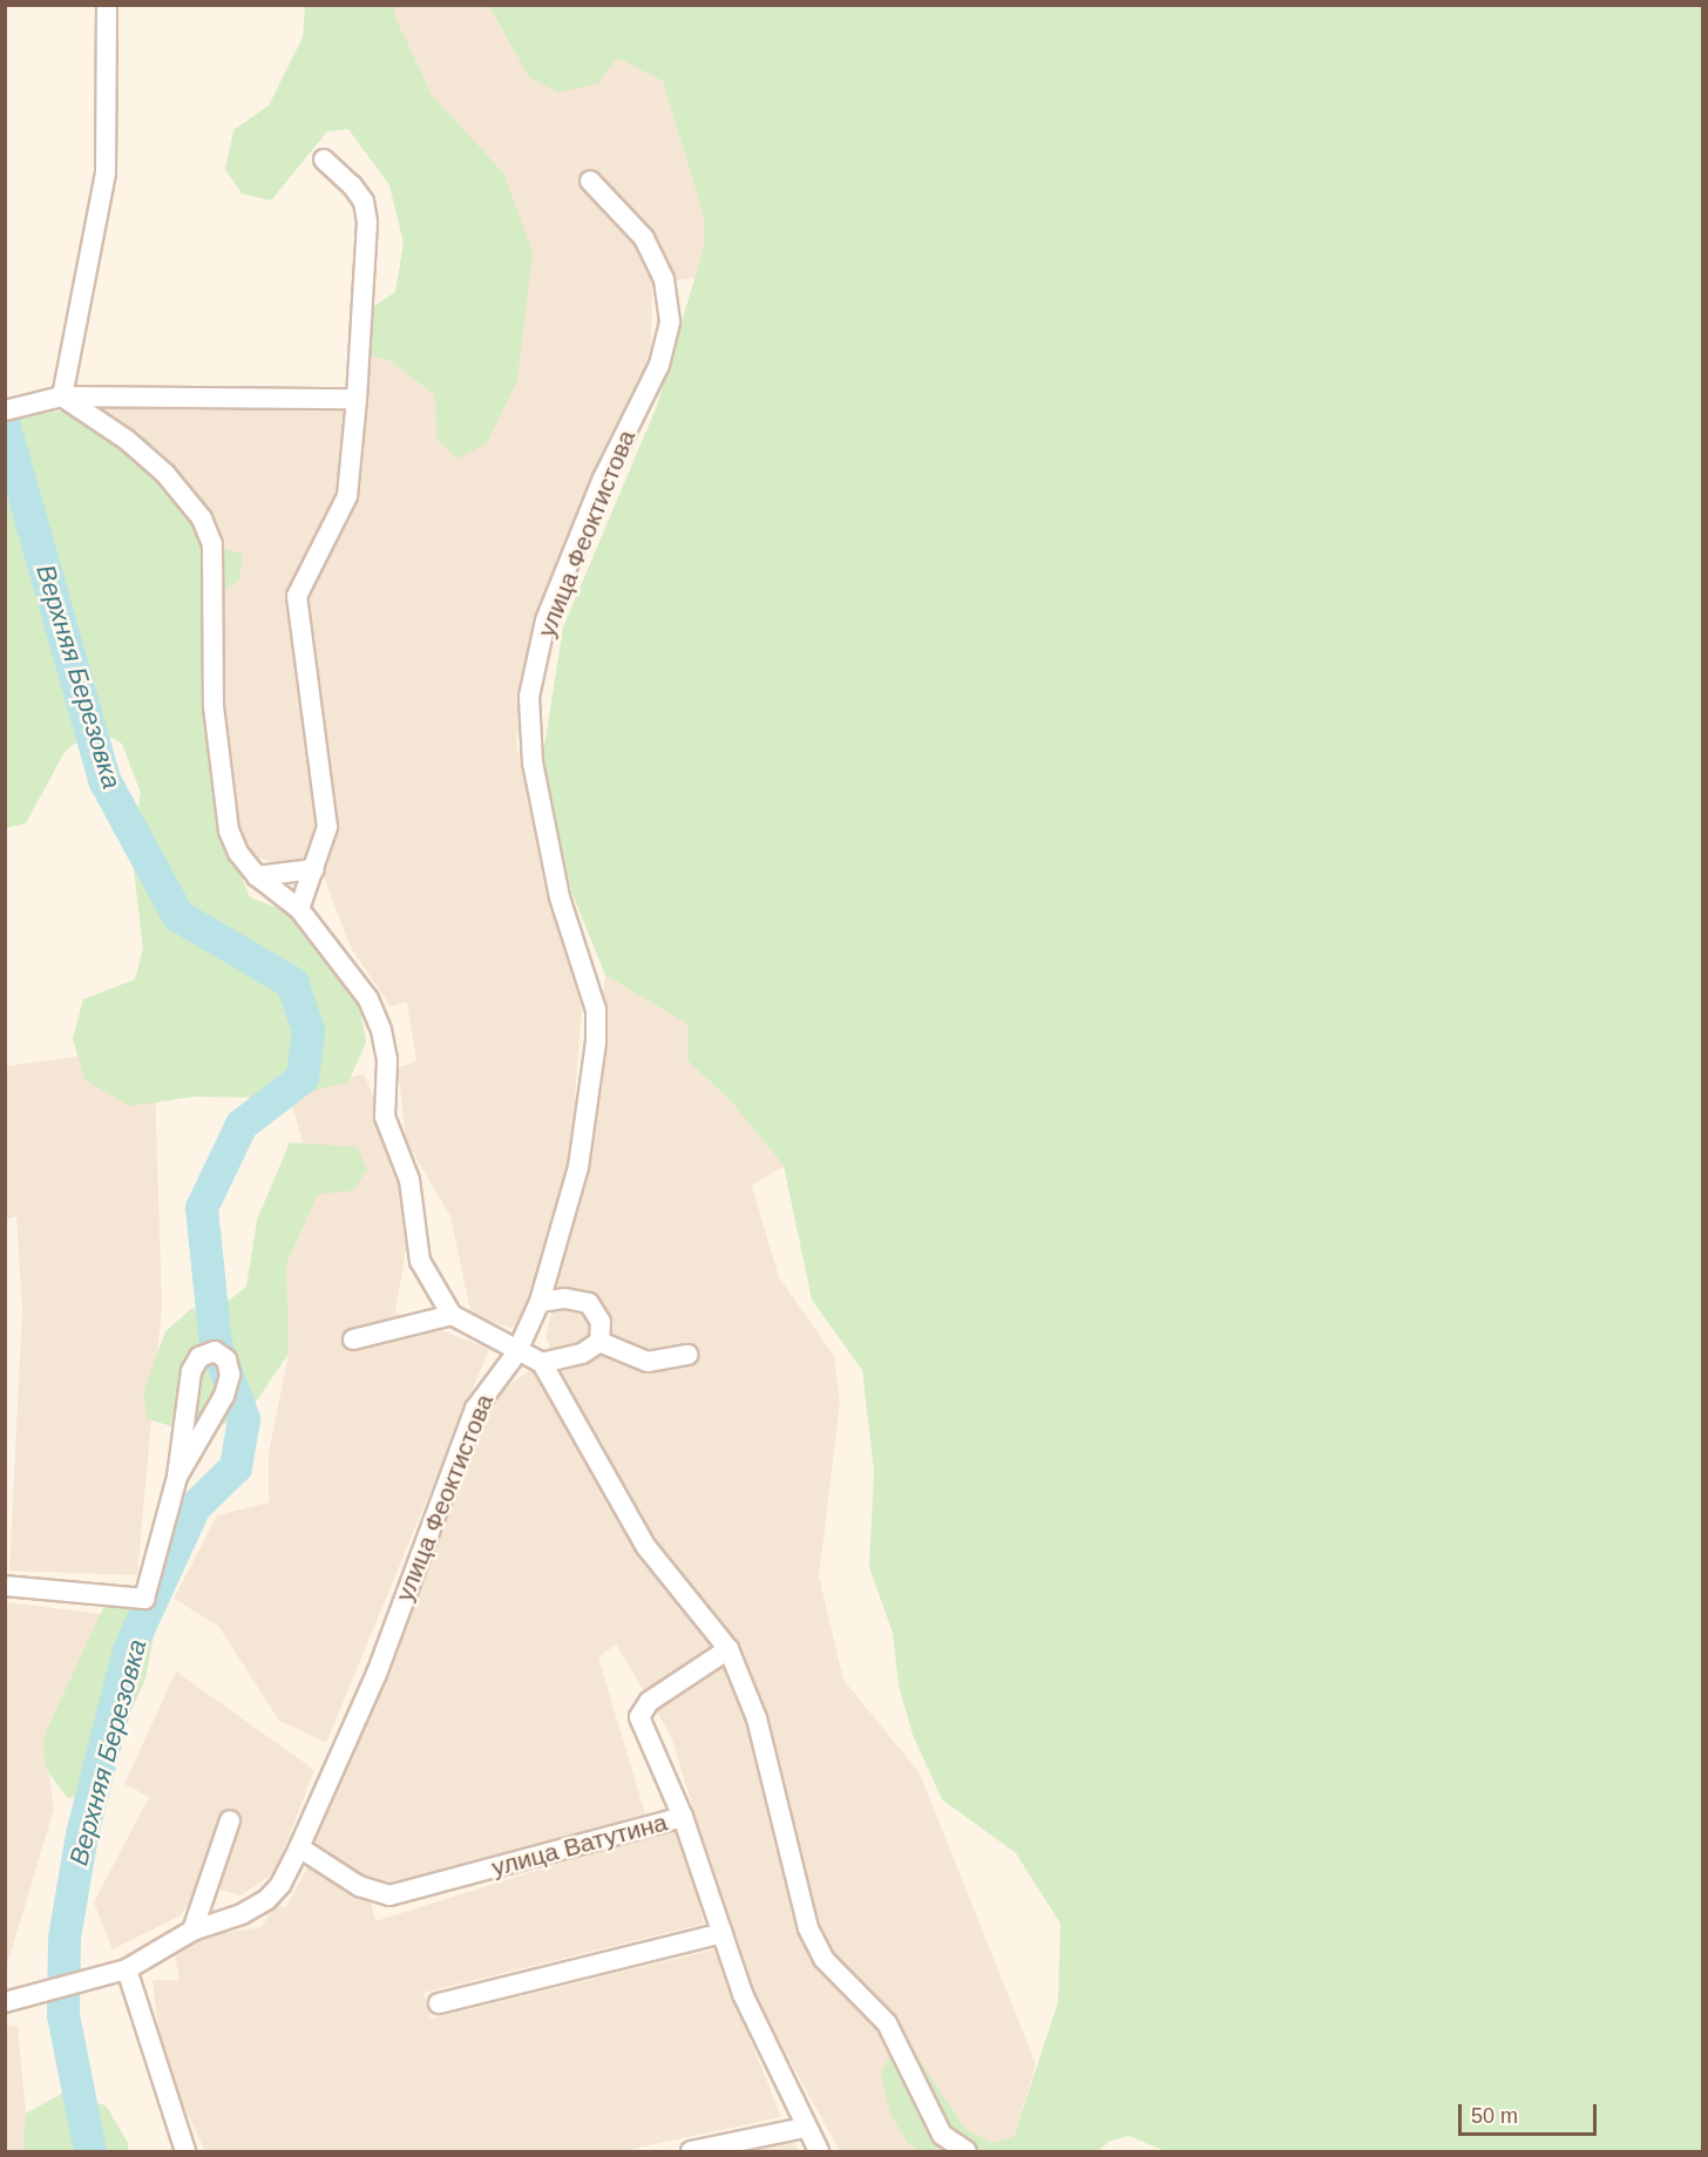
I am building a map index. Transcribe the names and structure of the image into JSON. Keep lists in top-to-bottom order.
{
  "streets": {
    "street": ["улица Феоктистова", "улица Ватутина"]
  },
  "crossings": [
    ["улица Феоктистова", "улица Ватутина"]
  ],
  "water": ["Верхняя Березовка"],
  "scale_bar": "50 m"
}
